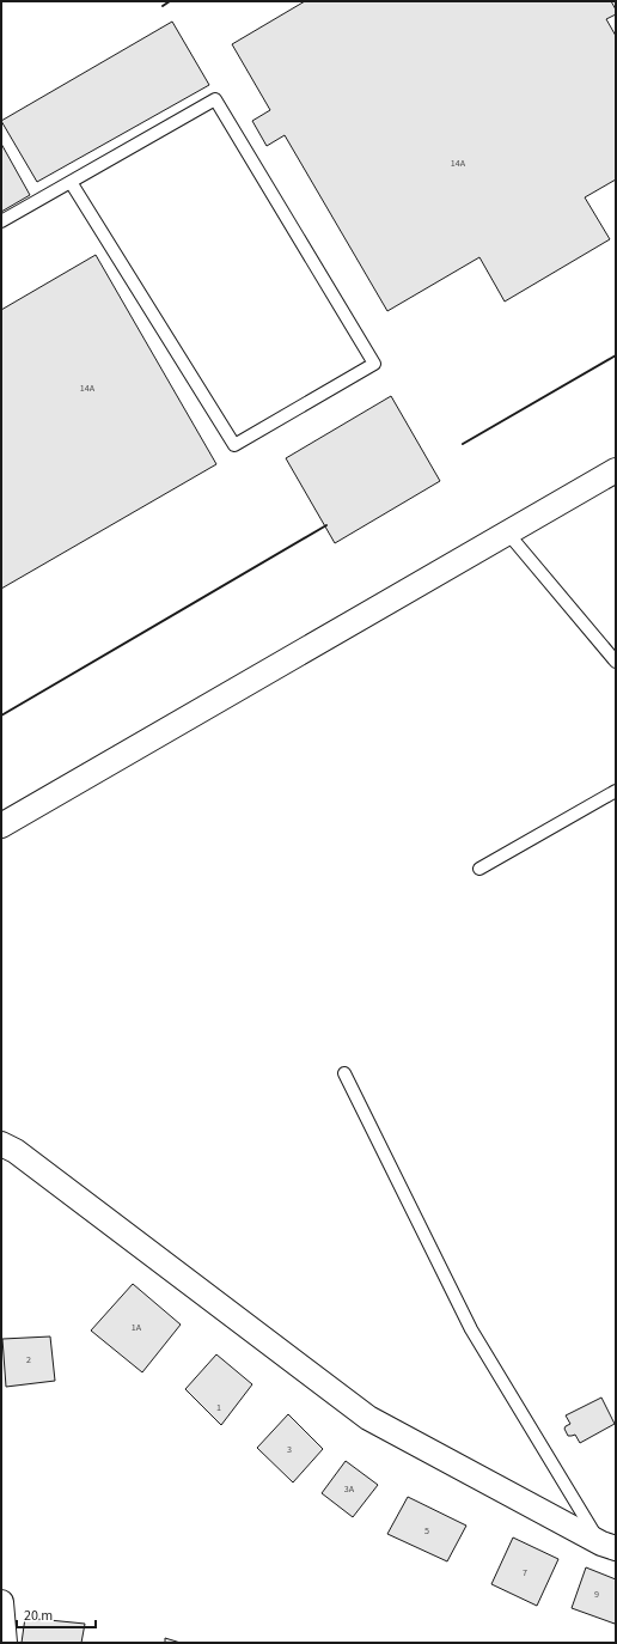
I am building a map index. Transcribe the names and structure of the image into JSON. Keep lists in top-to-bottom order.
{
  "house_numbers": [
    "14А",
    "14А",
    "1А",
    "2",
    "1",
    "3",
    "3А",
    "5",
    "7",
    "9"
  ],
  "scale_bar": "20 m"
}
